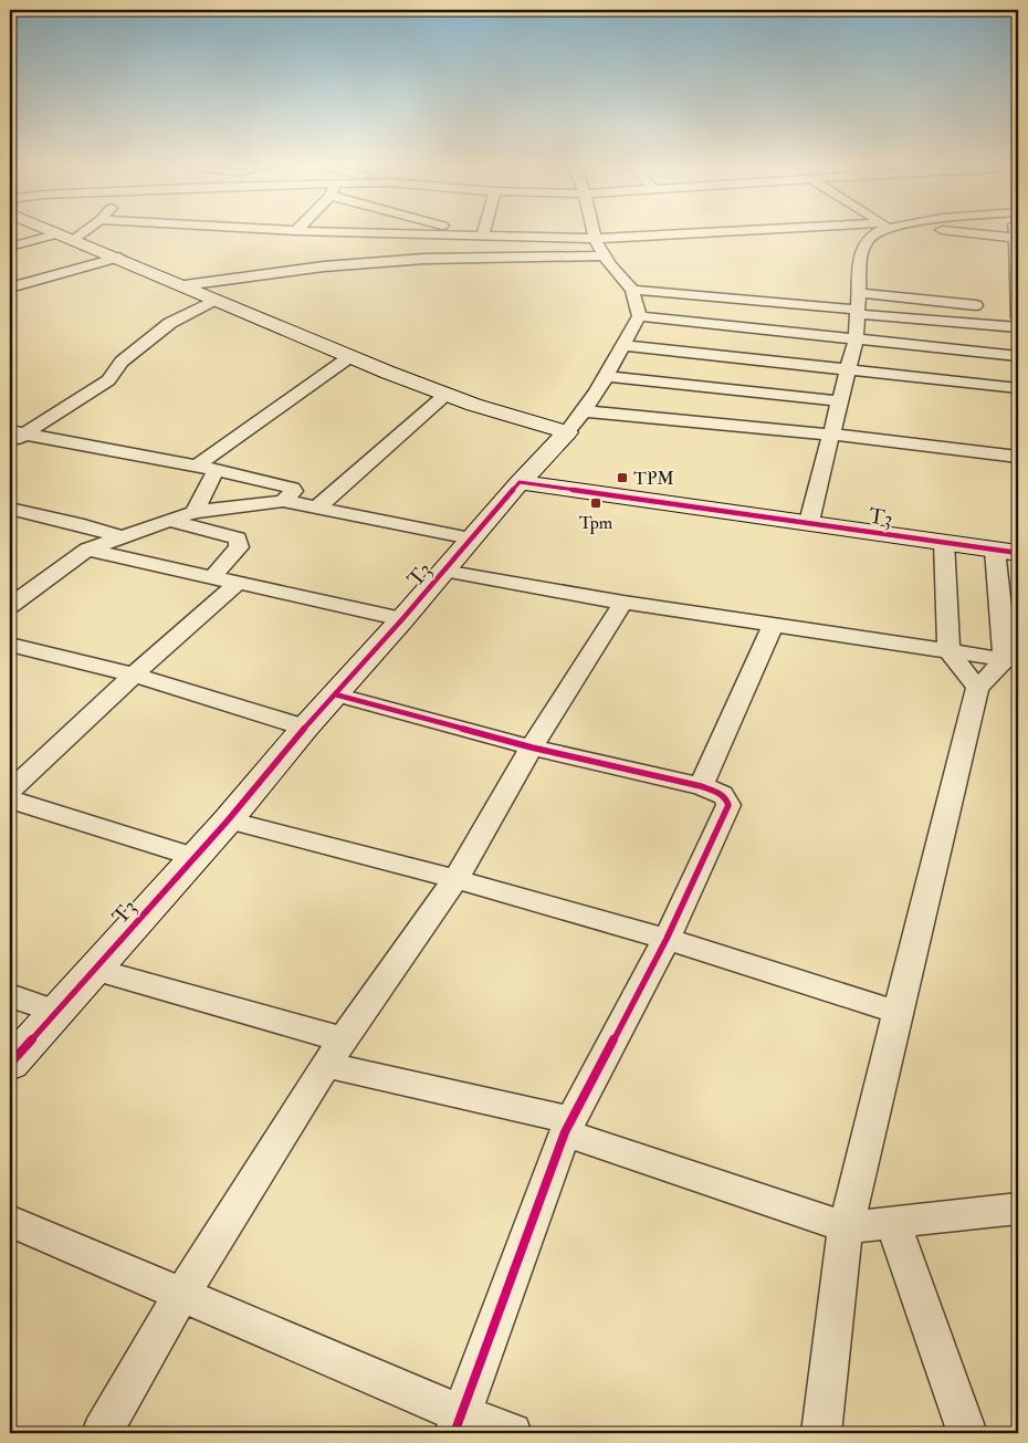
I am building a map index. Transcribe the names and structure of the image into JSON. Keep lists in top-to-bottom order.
{
  "streets": {
    "street": ["T3"]
  },
  "places": {
    "transit": ["TPM", "Tpm"]
  }
}
